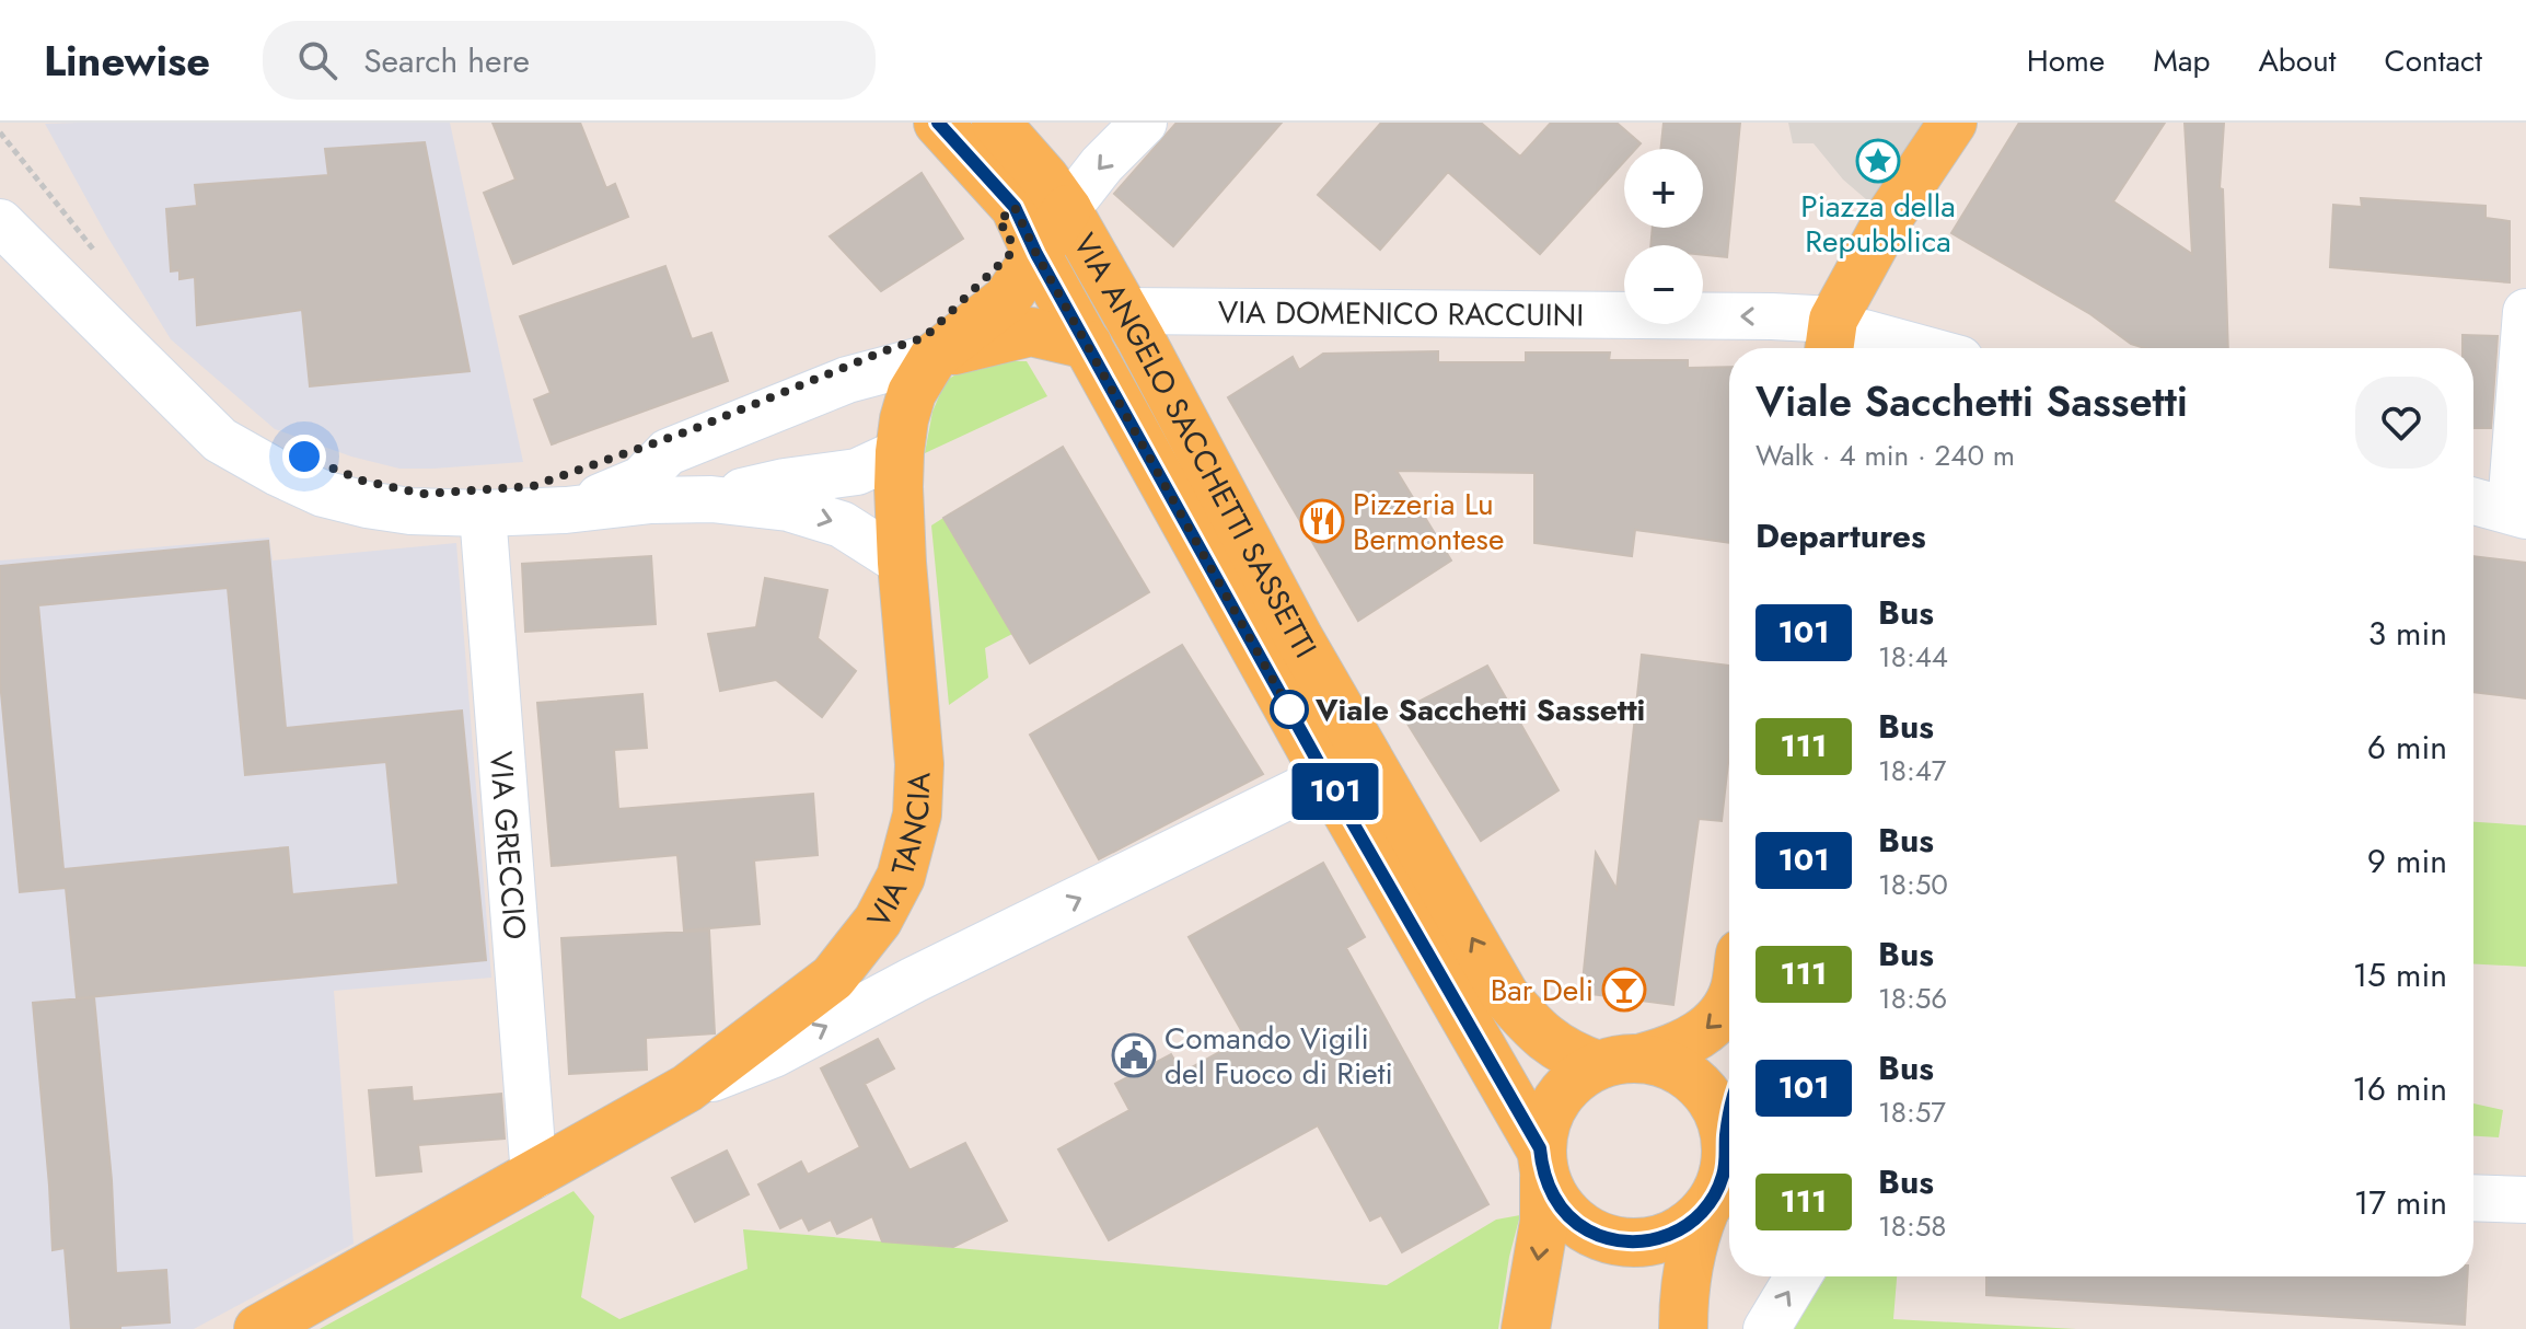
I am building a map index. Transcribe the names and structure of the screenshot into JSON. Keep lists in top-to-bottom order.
{
  "streets": {
    "main road": ["VIA ANGELO SACCHETTI SASSETTI", "VIA TANCIA"],
    "street": ["VIA DOMENICO RACCUINI", "VIA GRECCIO"]
  },
  "crossings": [
    ["VIA DOMENICO RACCUINI", "VIA ANGELO SACCHETTI SASSETTI"],
    ["VIA ANGELO SACCHETTI SASSETTI", "VIA TANCIA"],
    ["VIA GRECCIO", "VIA TANCIA"]
  ],
  "one_way": ["VIA DOMENICO RACCUINI"],
  "places": {
    "place": ["Piazza della Repubblica"],
    "restaurant": ["Pizzeria Lu Bermontese"],
    "other": ["Viale Sacchetti Sassetti"],
    "bar": ["Bar Deli"],
    "public building": ["Comando Vigili del Fuoco di Rieti"]
  },
  "lines": ["bus line 101"],
  "page": {
    "header": "Linewise",
    "search": "Search here",
    "nav": [
      "Home",
      "Map",
      "About",
      "Contact"
    ],
    "on_map": "101",
    "map_buttons": ["+", "−"],
    "heading": [
      ["Viale Sacchetti Sassetti", "Walk · 4 min · 240 m"],
      "Departures"
    ],
    "list": [
      {
        "mark": "101",
        "name": "Bus",
        "note": "18:44",
        "value": "3 min"
      },
      {
        "mark": "111",
        "name": "Bus",
        "note": "18:47",
        "value": "6 min"
      },
      {
        "mark": "101",
        "name": "Bus",
        "note": "18:50",
        "value": "9 min"
      },
      {
        "mark": "111",
        "name": "Bus",
        "note": "18:56",
        "value": "15 min"
      },
      {
        "mark": "101",
        "name": "Bus",
        "note": "18:57",
        "value": "16 min"
      },
      {
        "mark": "111",
        "name": "Bus",
        "note": "18:58",
        "value": "17 min"
      }
    ]
  }
}
